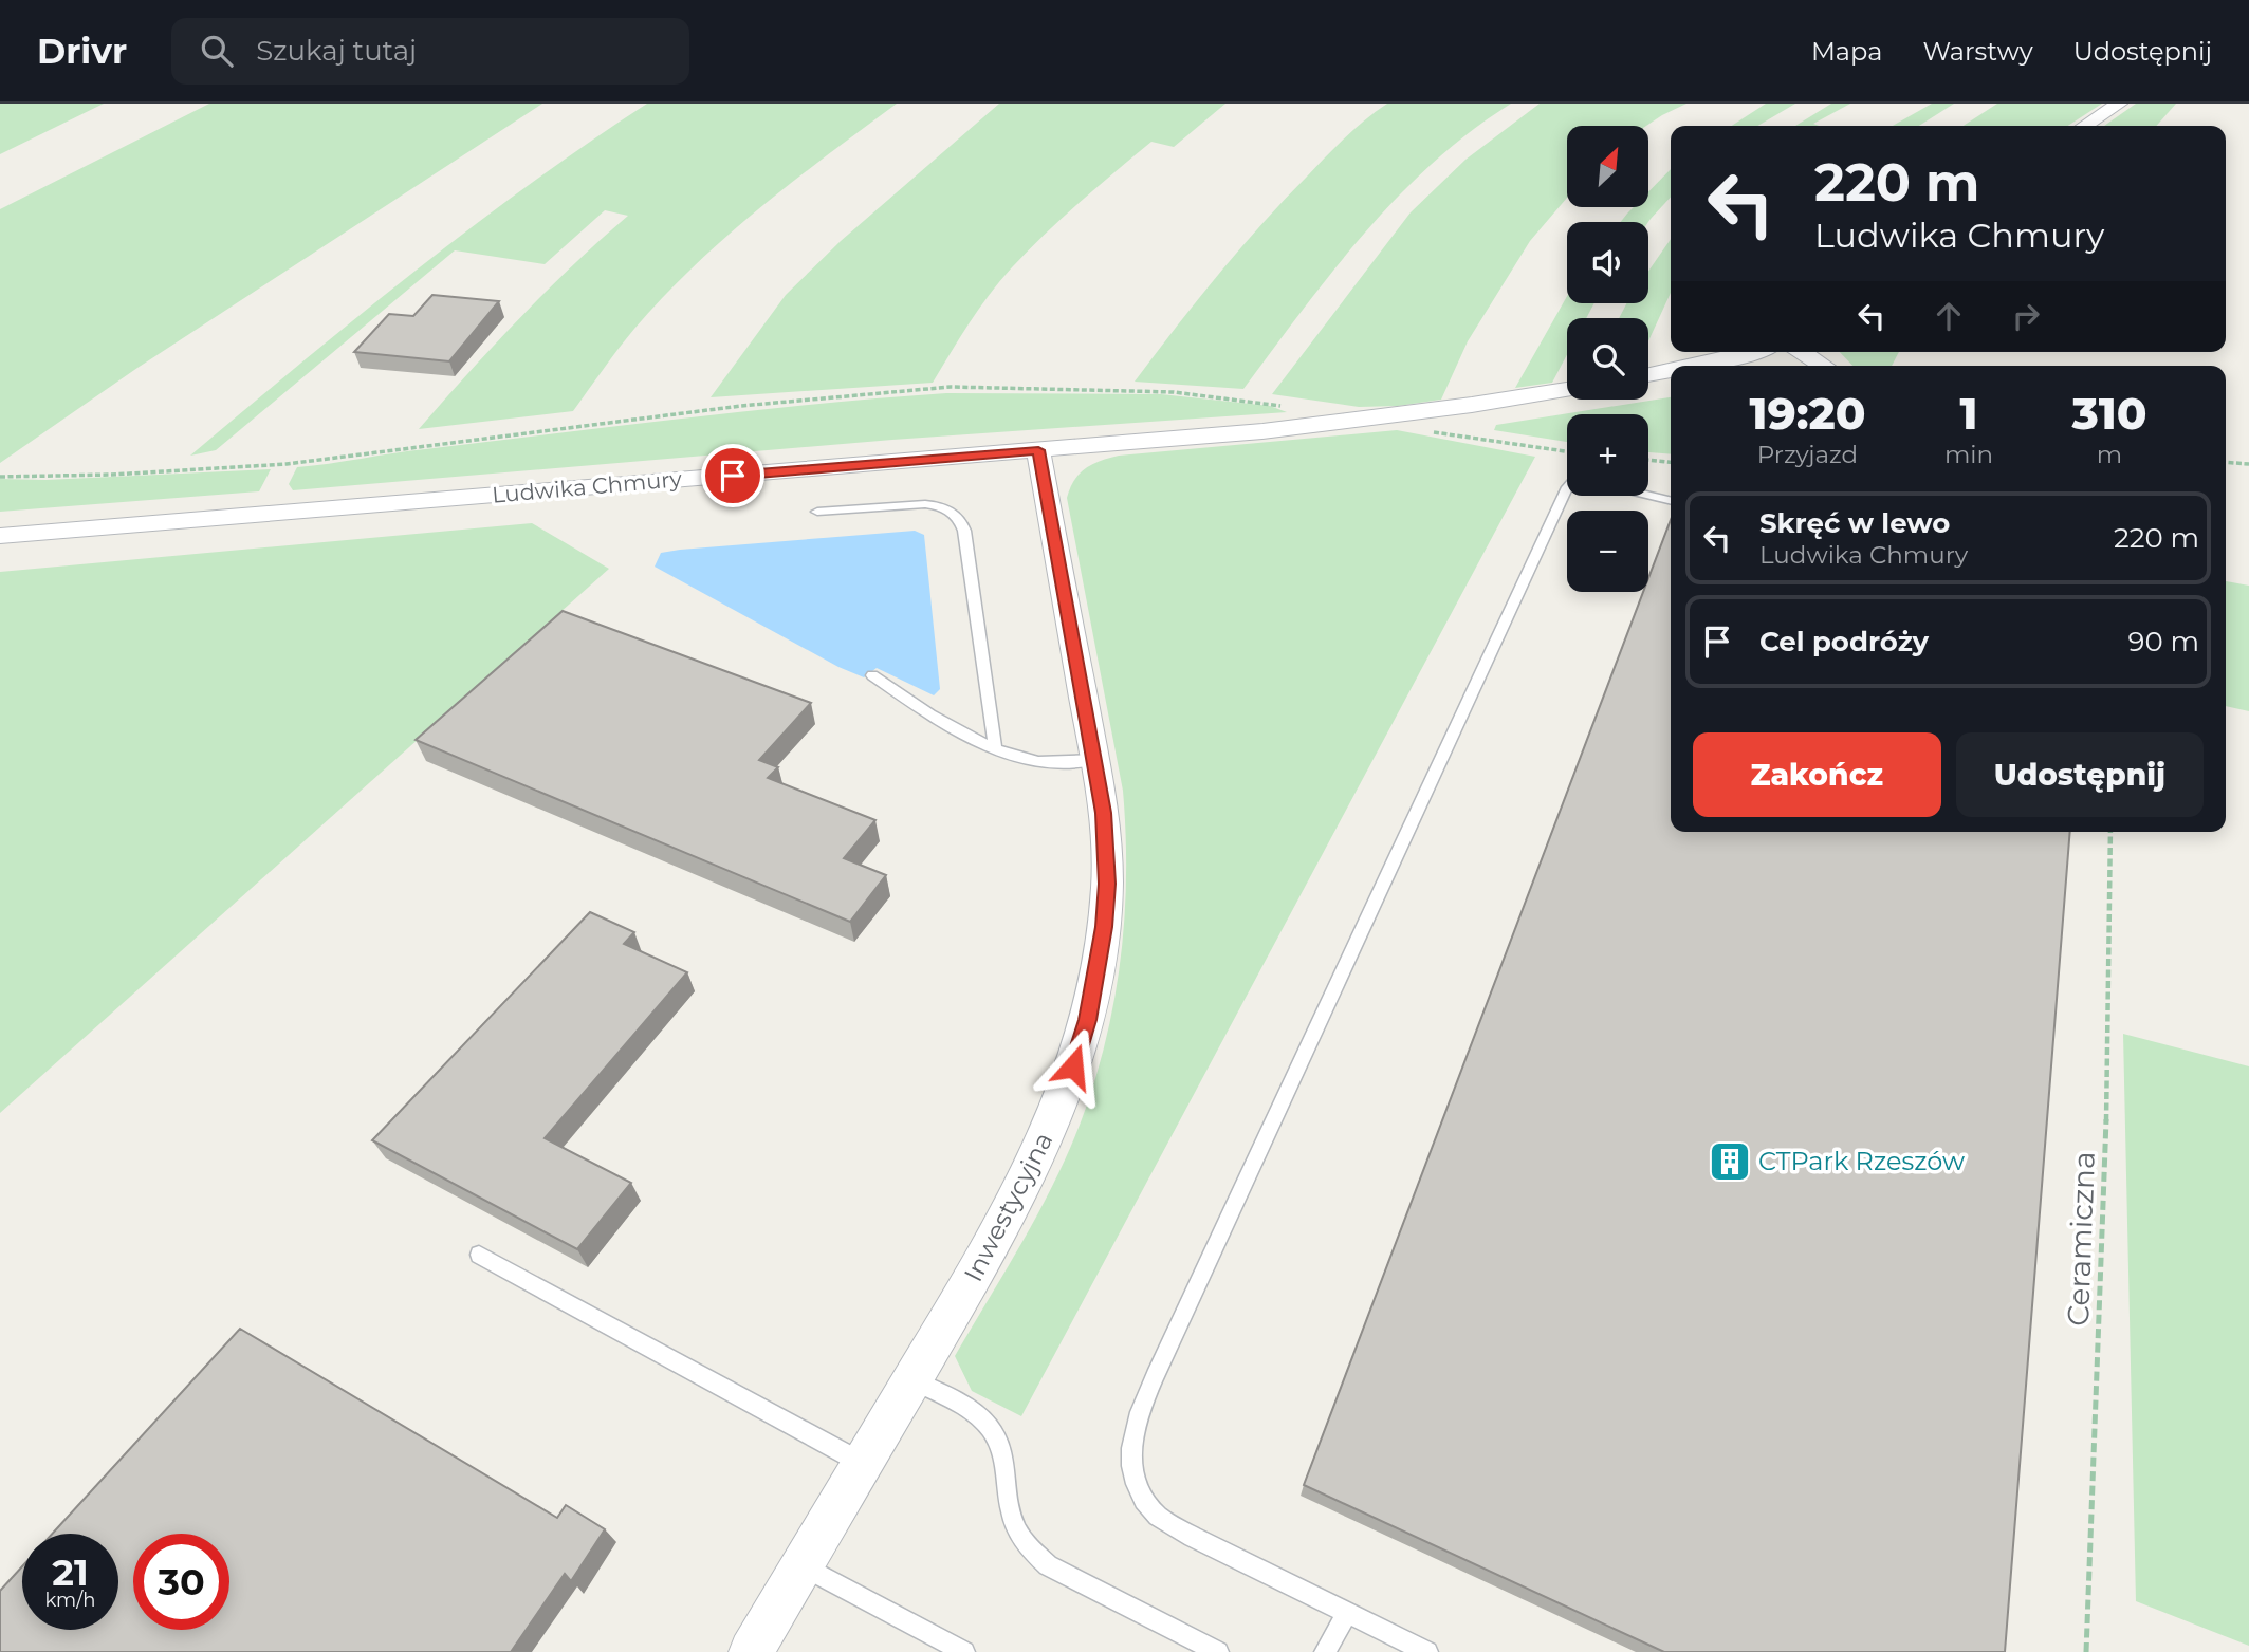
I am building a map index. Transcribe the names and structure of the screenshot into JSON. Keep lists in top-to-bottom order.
{
  "streets": {
    "street": ["Ludwika Chmury", "Inwestycyjna"],
    "path": ["Ceramiczna"]
  },
  "crossings": [
    ["Ludwika Chmury", "Inwestycyjna"]
  ],
  "places": {
    "building": ["CTPark Rzeszów"]
  },
  "north": "top right",
  "page": {
    "header": "Drivr",
    "search": "Szukaj tutaj",
    "nav": ["Mapa", "Warstwy", "Udostępnij"],
    "map_buttons": ["+", "−"],
    "turn": ["220 m", "Ludwika Chmury"],
    "eta": [
      "19:20",
      "Przyjazd",
      "1",
      "min",
      "310",
      "m"
    ],
    "list": [
      {
        "name": "Skręć w lewo",
        "note": "Ludwika Chmury",
        "value": "220 m"
      },
      {
        "name": "Cel podróży",
        "value": "90 m"
      }
    ],
    "buttons": ["Zakończ", "Udostępnij"],
    "speed": "21 km/h",
    "limit": "30"
  }
}
